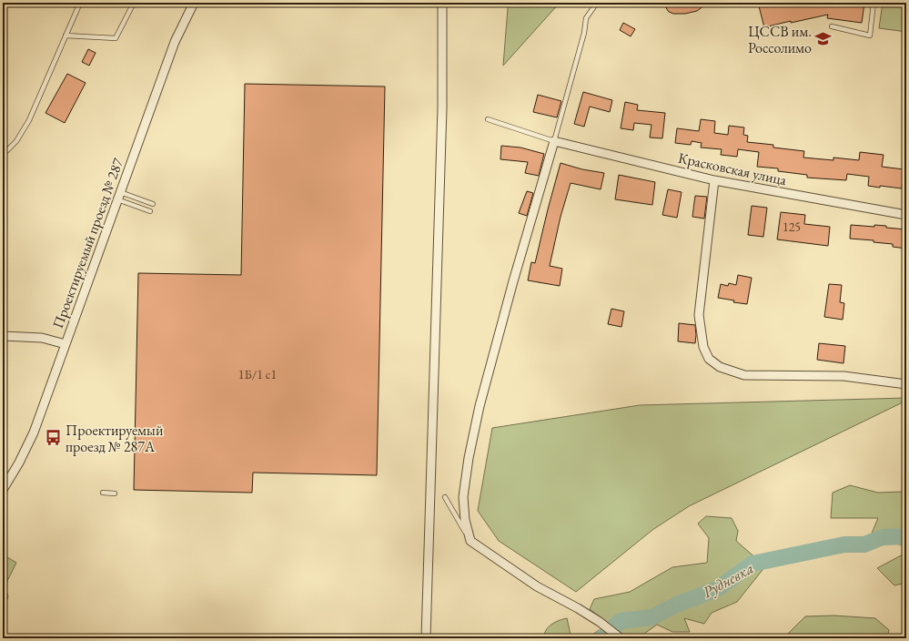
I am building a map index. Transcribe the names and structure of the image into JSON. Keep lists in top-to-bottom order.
{
  "streets": {
    "street": ["Красковская улица", "Проектируемый проезд № 287"]
  },
  "water": ["Рудневка"],
  "places": {
    "school or university": ["ЦССВ им. Россолимо"],
    "bus stop": ["Проектируемый проезд № 287А"]
  },
  "house_numbers": ["125", "1Б/1 с1"]
}
